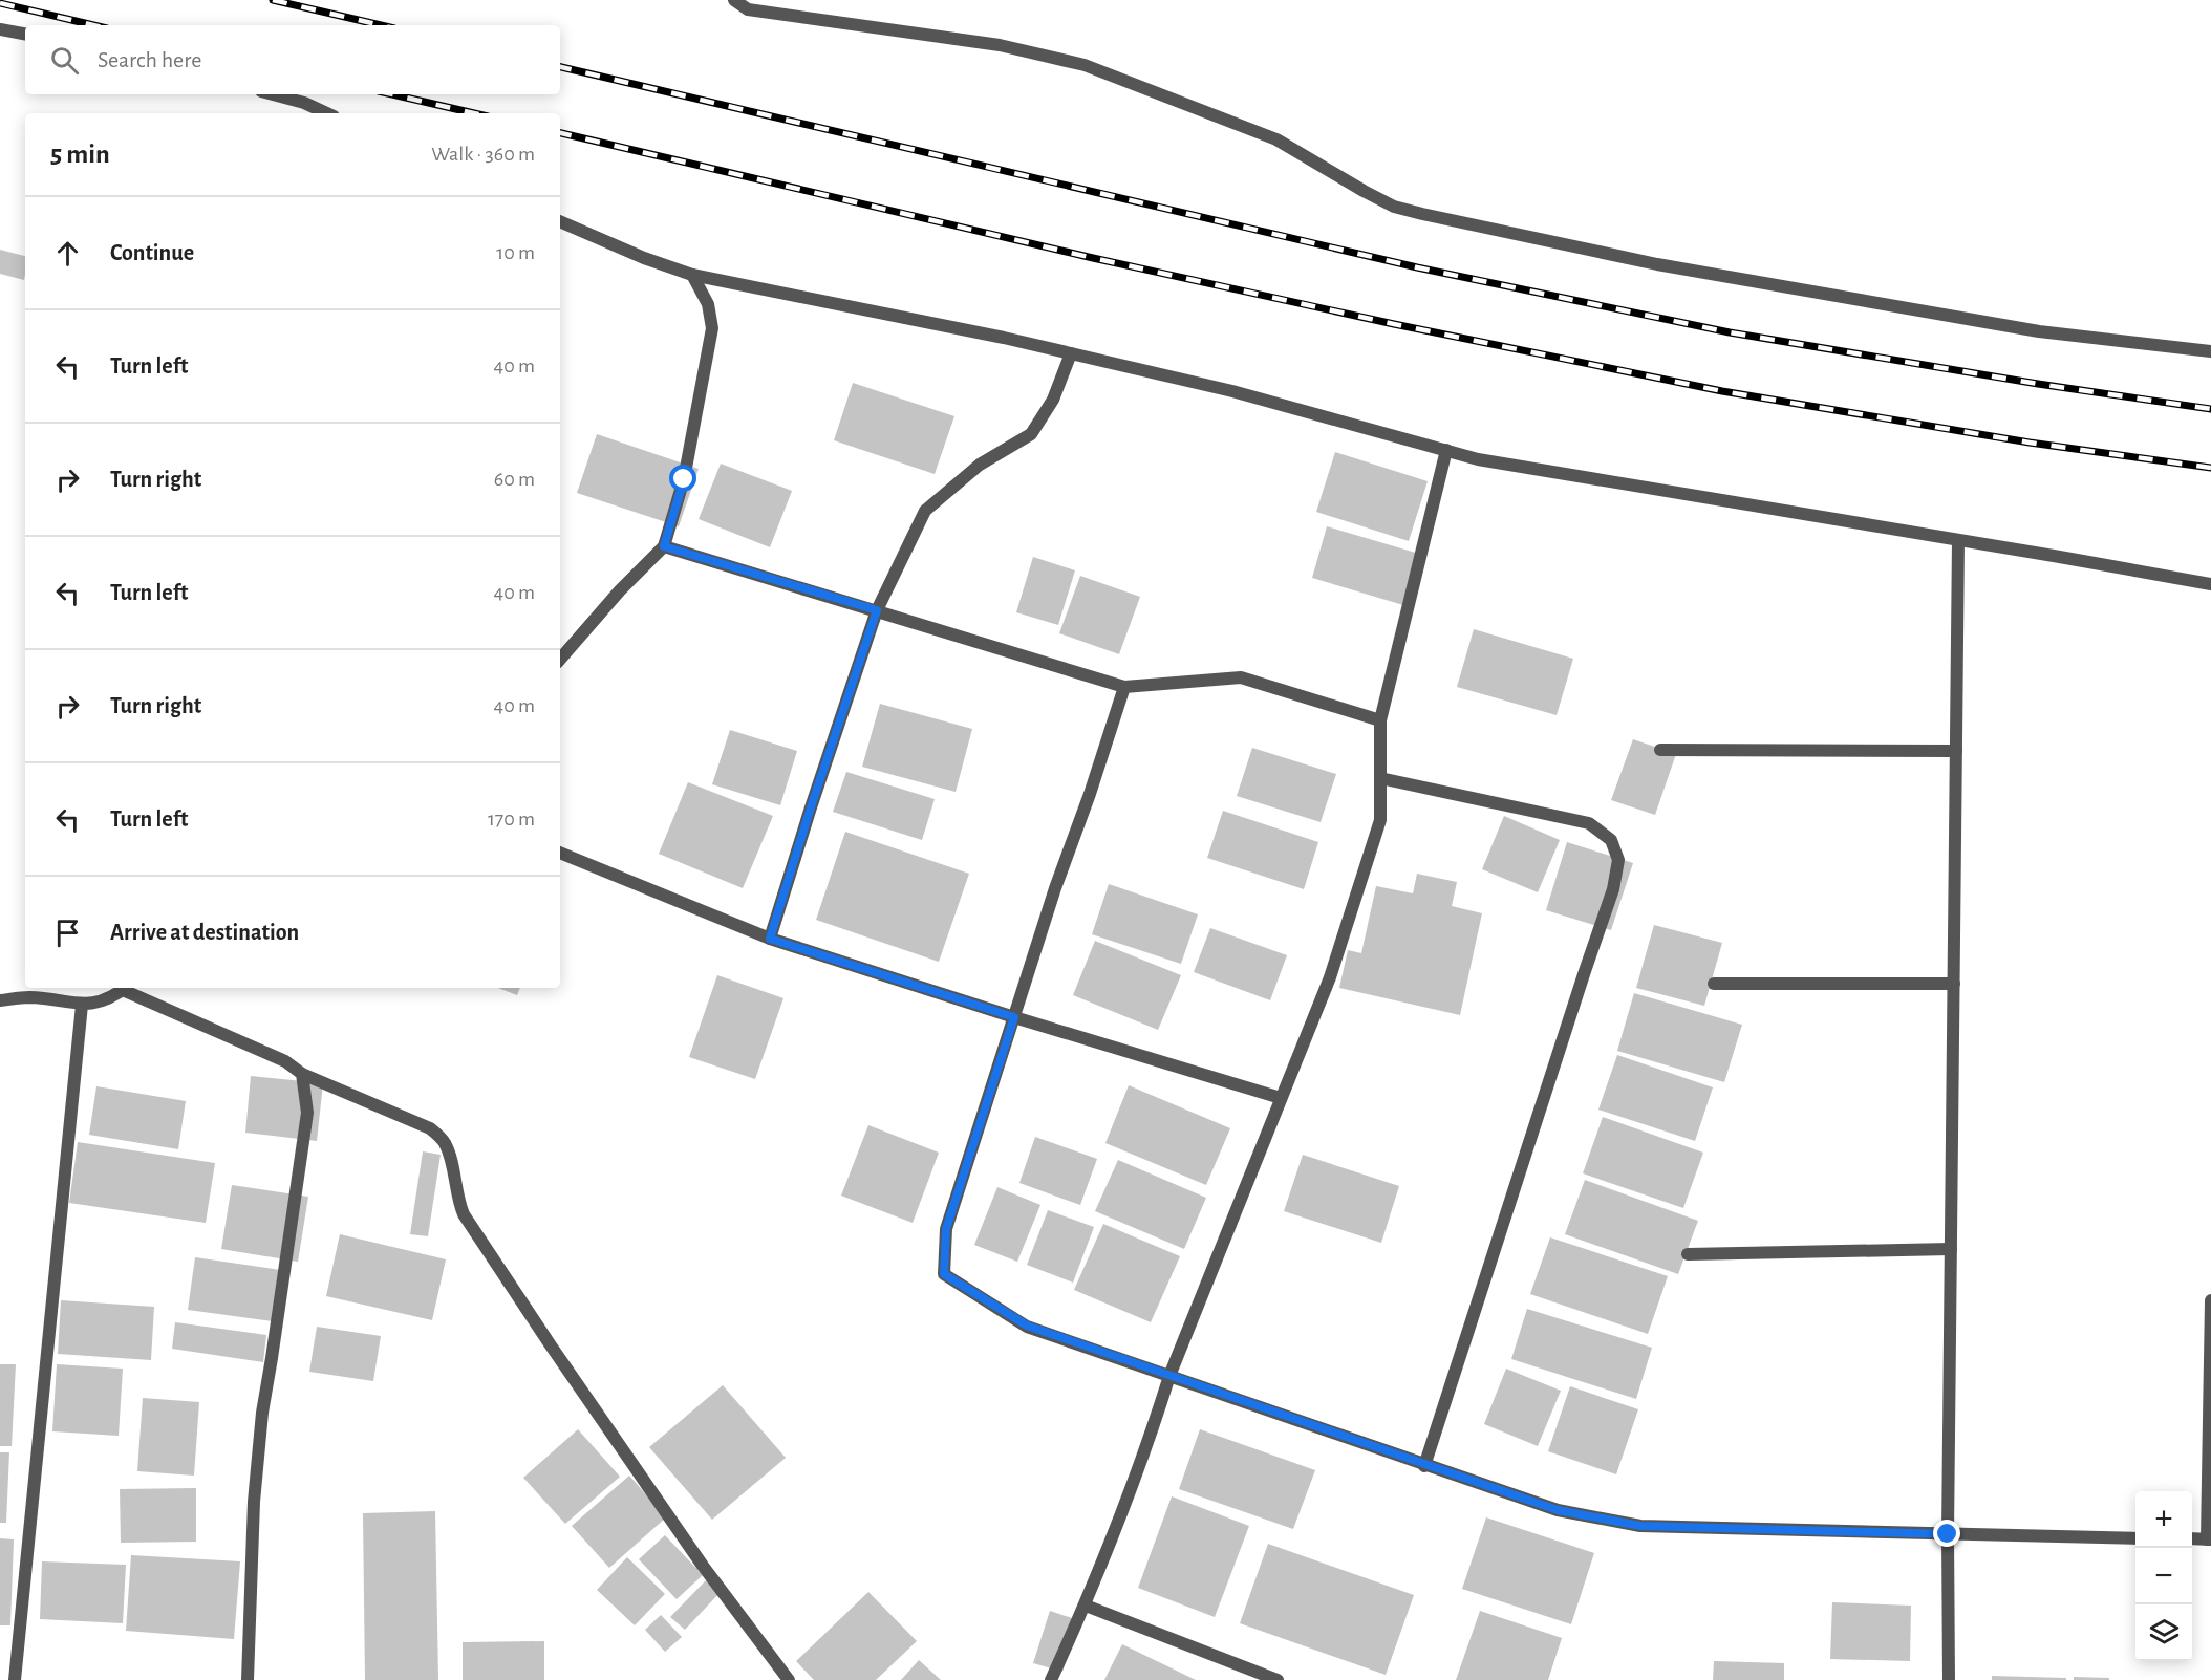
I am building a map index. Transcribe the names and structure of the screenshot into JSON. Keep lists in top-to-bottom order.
{
  "page": {
    "search": "Search here",
    "heading": ["5 min", "Walk · 360 m"],
    "list": [
      ["Continue", "10 m"],
      ["Turn left", "40 m"],
      ["Turn right", "60 m"],
      ["Turn left", "40 m"],
      ["Turn right", "40 m"],
      ["Turn left", "170 m"],
      "Arrive at destination"
    ],
    "map_buttons": ["+", "−"]
  }
}
